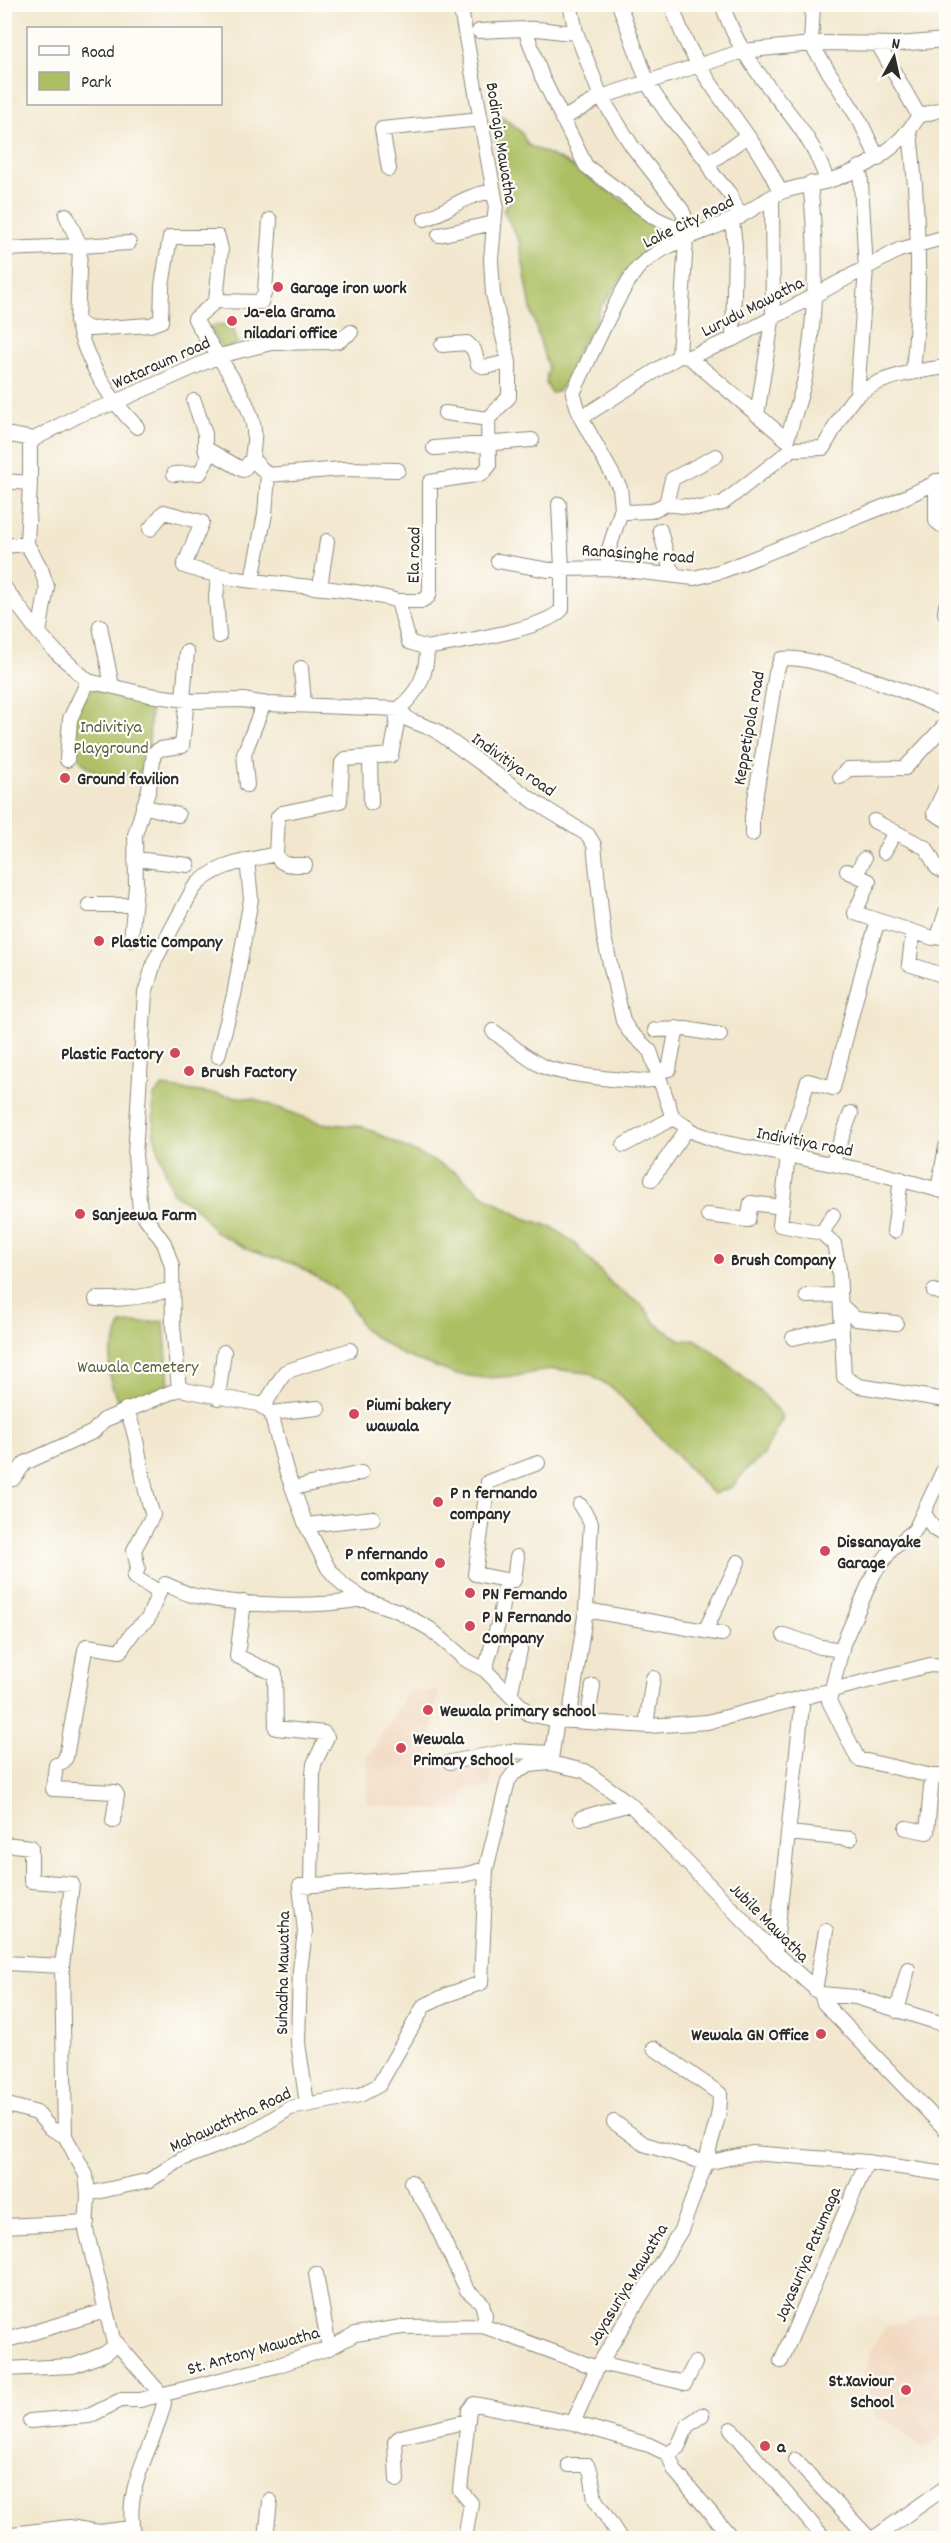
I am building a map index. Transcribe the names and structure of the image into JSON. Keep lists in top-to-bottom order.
{
  "streets": {
    "street": [
      "Bodiraja Mawatha",
      "Lake City Road",
      "Lurudu Mawatha",
      "Wataraum road",
      "Ranasinghe road",
      "Ela road",
      "Keppetipola road",
      "Indivitiya road",
      "Jubile Mawatha",
      "Suhadha Mawatha",
      "Mahawaththa Road",
      "Jayasuriya Patumaga",
      "Jayasuriya Mawatha",
      "St. Antony Mawatha"
    ]
  },
  "crossings": [
    ["Lake City Road", "Lurudu Mawatha"],
    ["Jubile Mawatha", "Mahawaththa Road"],
    ["Suhadha Mawatha", "Mahawaththa Road"],
    ["Jayasuriya Mawatha", "St. Antony Mawatha"]
  ],
  "parks": ["Indivitiya Playground", "Wawala Cemetery"],
  "places": [
    "Garage iron work",
    "Ja-ela Grama niladari office",
    "Ground favilion",
    "Plastic Company",
    "Plastic Factory",
    "Brush Factory",
    "Sanjeewa Farm",
    "Brush Company",
    "Piumi bakery wawala",
    "P n fernando company",
    "Dissanayake Garage",
    "P nfernando comkpany",
    "PN Fernando",
    "P N Fernando Company",
    "Wewala primary school",
    "Wewala Primary School",
    "Wewala GN Office",
    "St.Xaviour School",
    "a"
  ],
  "legend": ["Road", "Park"],
  "north": "top"
}
